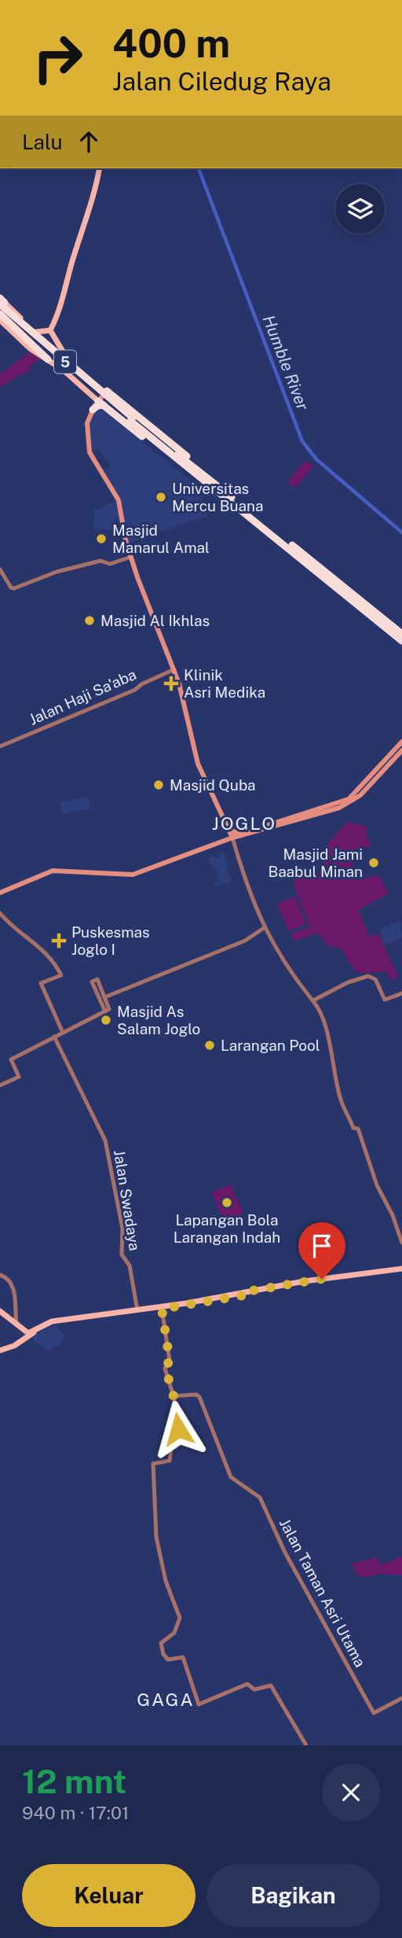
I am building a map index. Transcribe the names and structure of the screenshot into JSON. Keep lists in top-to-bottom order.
{
  "streets": {
    "highway": ["5"],
    "street": ["Jalan Haji Sa'aba", "Jalan Swadaya", "Jalan Taman Asri Utama"]
  },
  "districts": ["JOGLO", "GAGA"],
  "water": ["Humble River"],
  "places": {
    "other": [
      "Universitas Mercu Buana",
      "Masjid Manarul Amal",
      "Masjid Al Ikhlas",
      "Masjid Quba",
      "Masjid Jami Baabul Minan",
      "Masjid As Salam Joglo",
      "Larangan Pool",
      "Lapangan Bola Larangan Indah"
    ],
    "health": ["Klinik Asri Medika", "Puskesmas Joglo I"]
  },
  "page": {
    "turn": ["400 m", "Jalan Ciledug Raya"],
    "then": "Lalu",
    "heading": ["12 mnt", "940 m · 17:01"],
    "buttons": ["Keluar", "Bagikan"]
  }
}
